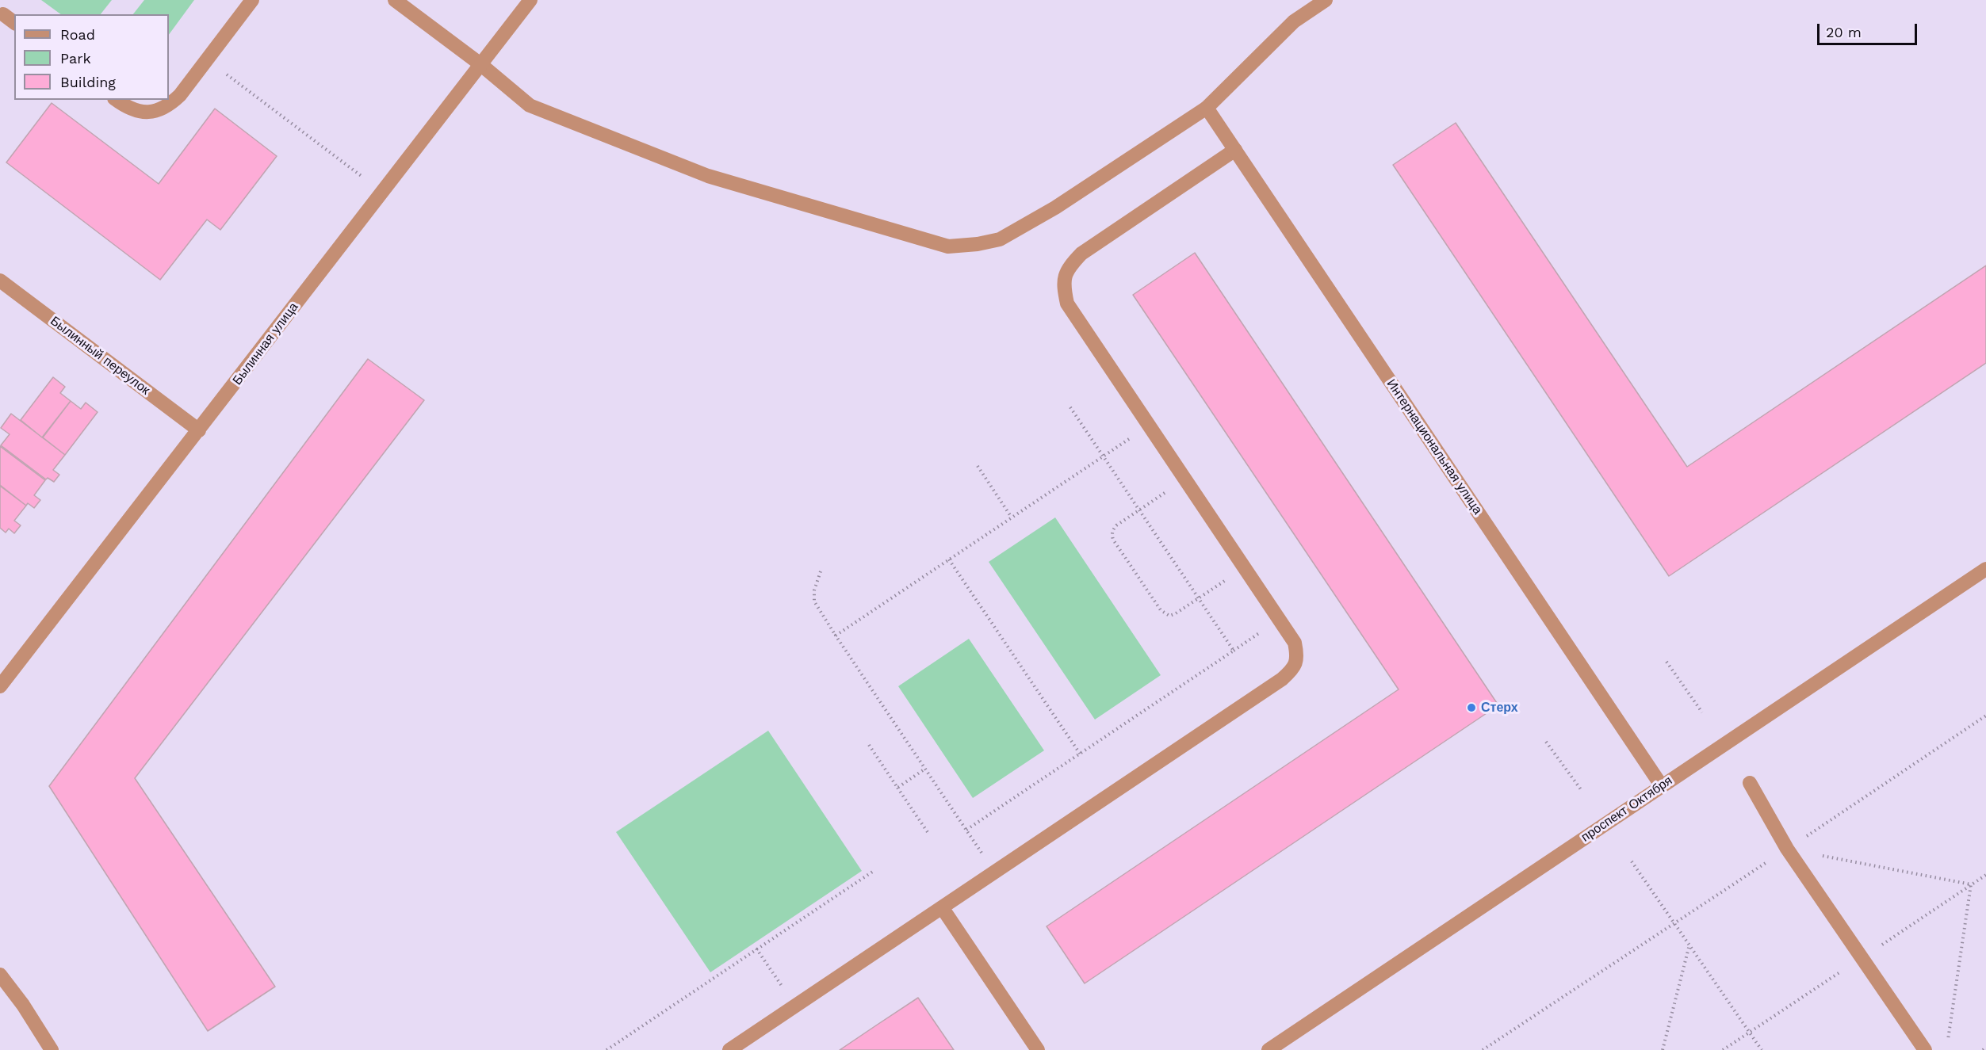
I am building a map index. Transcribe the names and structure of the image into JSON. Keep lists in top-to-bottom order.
{
  "streets": {
    "street": [
      "Былинная улица",
      "Былинный переулок",
      "Интернациональная улица",
      "проспект Октября"
    ]
  },
  "crossings": [
    ["Былинная улица", "Былинный переулок"],
    ["Интернациональная улица", "проспект Октября"]
  ],
  "places": ["Стерх"],
  "legend": ["Road", "Park", "Building"],
  "scale_bar": "20 m"
}
